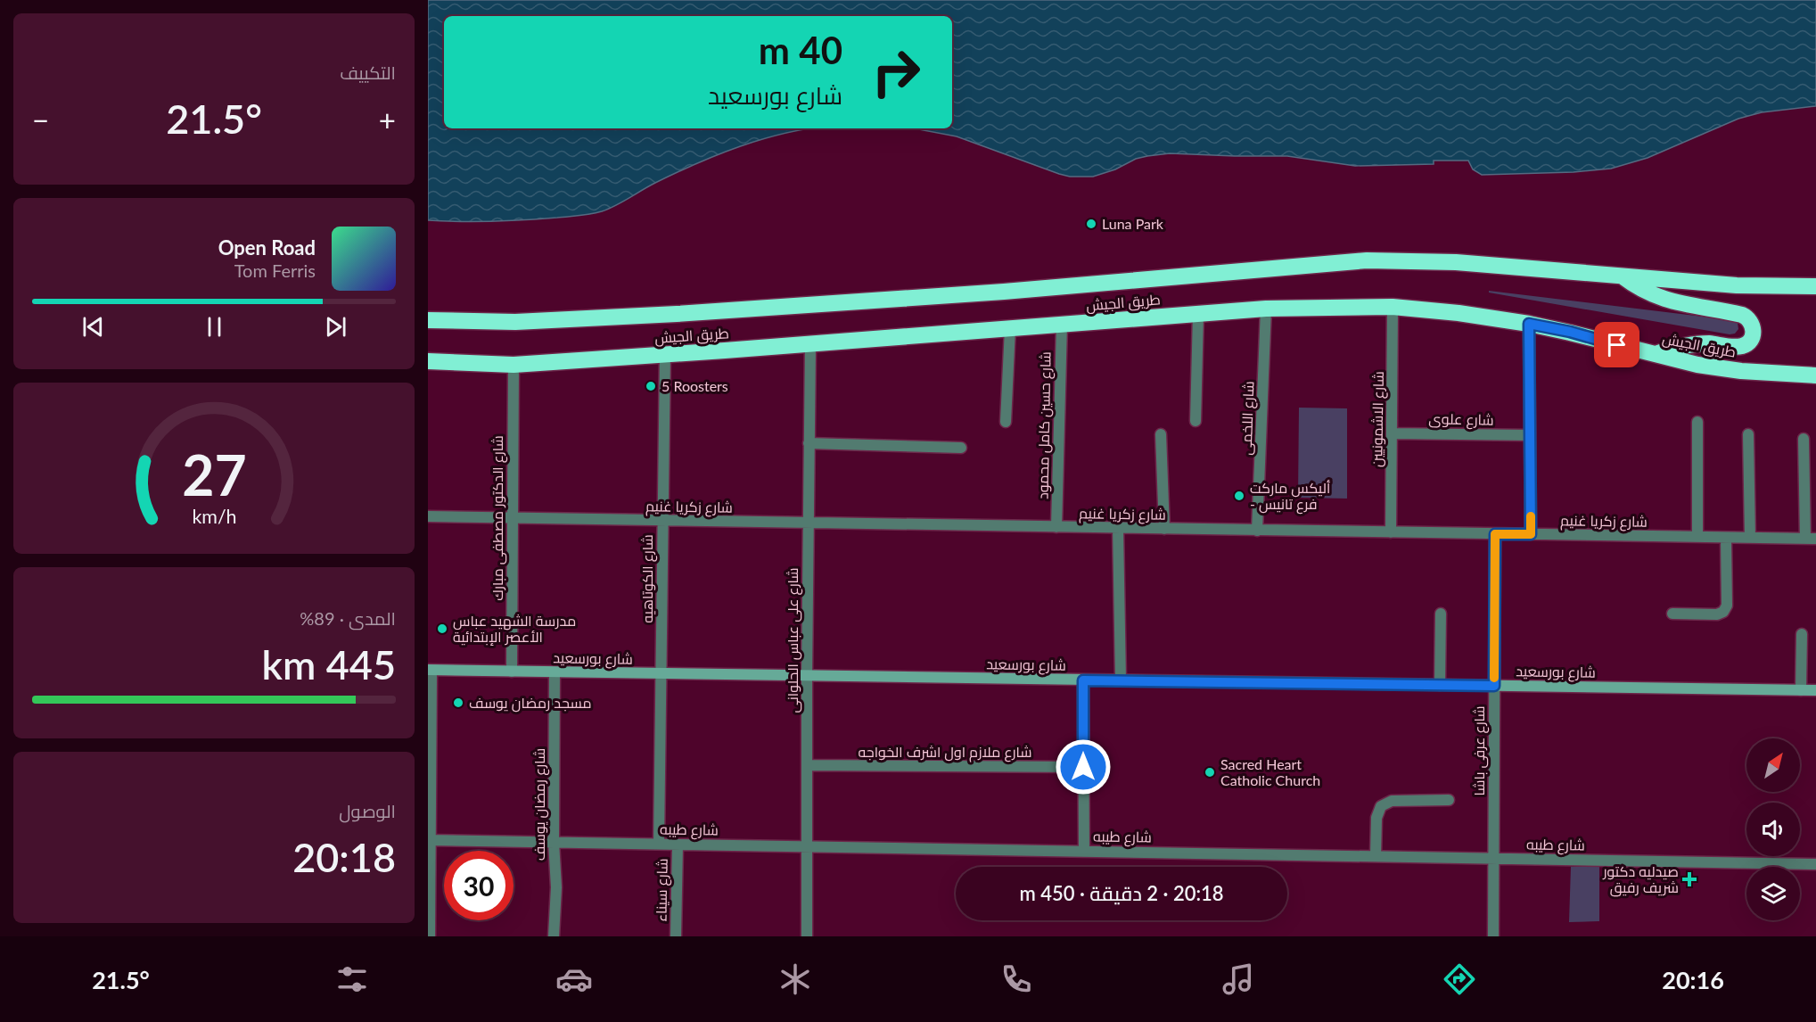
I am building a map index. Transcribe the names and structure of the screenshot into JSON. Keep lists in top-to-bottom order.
{
  "streets": {
    "highway": ["طريق الجيش"],
    "main road": ["شارع بورسعيد"],
    "street": [
      "شارع اللخمى",
      "شارع الاشمونيين",
      "شارع علوى",
      "شارع حسين كامل محمود",
      "شارع زكريا غنيم",
      "شارع الدكتور مصطفى مبارك",
      "شارع الكوتاهيه",
      "شارع على عباس الحلوانى",
      "شارع عرفى باشا",
      "شارع ملازم اول اشرف الخواجه",
      "شارع رمضان يوسف",
      "شارع طيبه",
      "شارع سيناء"
    ]
  },
  "crossings": [
    ["طريق الجيش", "شارع اللخمى"],
    ["طريق الجيش", "شارع الاشمونيين"],
    ["طريق الجيش", "شارع حسين كامل محمود"],
    ["طريق الجيش", "شارع الدكتور مصطفى مبارك"],
    ["طريق الجيش", "شارع الكوتاهيه"],
    ["طريق الجيش", "شارع على عباس الحلوانى"],
    ["شارع اللخمى", "شارع زكريا غنيم"],
    ["شارع الاشمونيين", "شارع علوى"],
    ["شارع الاشمونيين", "شارع زكريا غنيم"],
    ["شارع حسين كامل محمود", "شارع زكريا غنيم"],
    ["شارع زكريا غنيم", "شارع الدكتور مصطفى مبارك"],
    ["شارع زكريا غنيم", "شارع الكوتاهيه"],
    ["شارع زكريا غنيم", "شارع على عباس الحلوانى"],
    ["شارع زكريا غنيم", "شارع عرفى باشا"],
    ["شارع الدكتور مصطفى مبارك", "شارع بورسعيد"],
    ["شارع الكوتاهيه", "شارع بورسعيد"],
    ["شارع الكوتاهيه", "شارع طيبه"],
    ["شارع على عباس الحلوانى", "شارع بورسعيد"],
    ["شارع على عباس الحلوانى", "شارع ملازم اول اشرف الخواجه"],
    ["شارع على عباس الحلوانى", "شارع طيبه"],
    ["شارع بورسعيد", "شارع عرفى باشا"],
    ["شارع بورسعيد", "شارع رمضان يوسف"],
    ["شارع عرفى باشا", "شارع طيبه"],
    ["شارع رمضان يوسف", "شارع طيبه"],
    ["شارع طيبه", "شارع سيناء"]
  ],
  "places": {
    "other": [
      "Luna Park",
      "5 Roosters",
      "أليكس ماركت - فرع تانيس",
      "مدرسة الشهيد عباس الأعصر الإبتدائية",
      "مسجد رمضان يوسف",
      "Sacred Heart Catholic Church"
    ],
    "health": ["صيدليه دكتور شريف رفيق"]
  },
  "north": "top right",
  "page": {
    "tile": [
      "التكييف",
      ["المدى · 89%", "445 km"],
      ["الوصول", "20:18"]
    ],
    "turn": ["40 m", "شارع بورسعيد"],
    "heat": ["−", "21.5°", "+"],
    "song": ["Open Road", "Tom Ferris"],
    "limit": "30",
    "trip": "20:18 · 2 دقيقة · 450 m",
    "tabs": ["20:16", "21.5°"],
    "gauge": ["27", "km/h"]
  }
}
